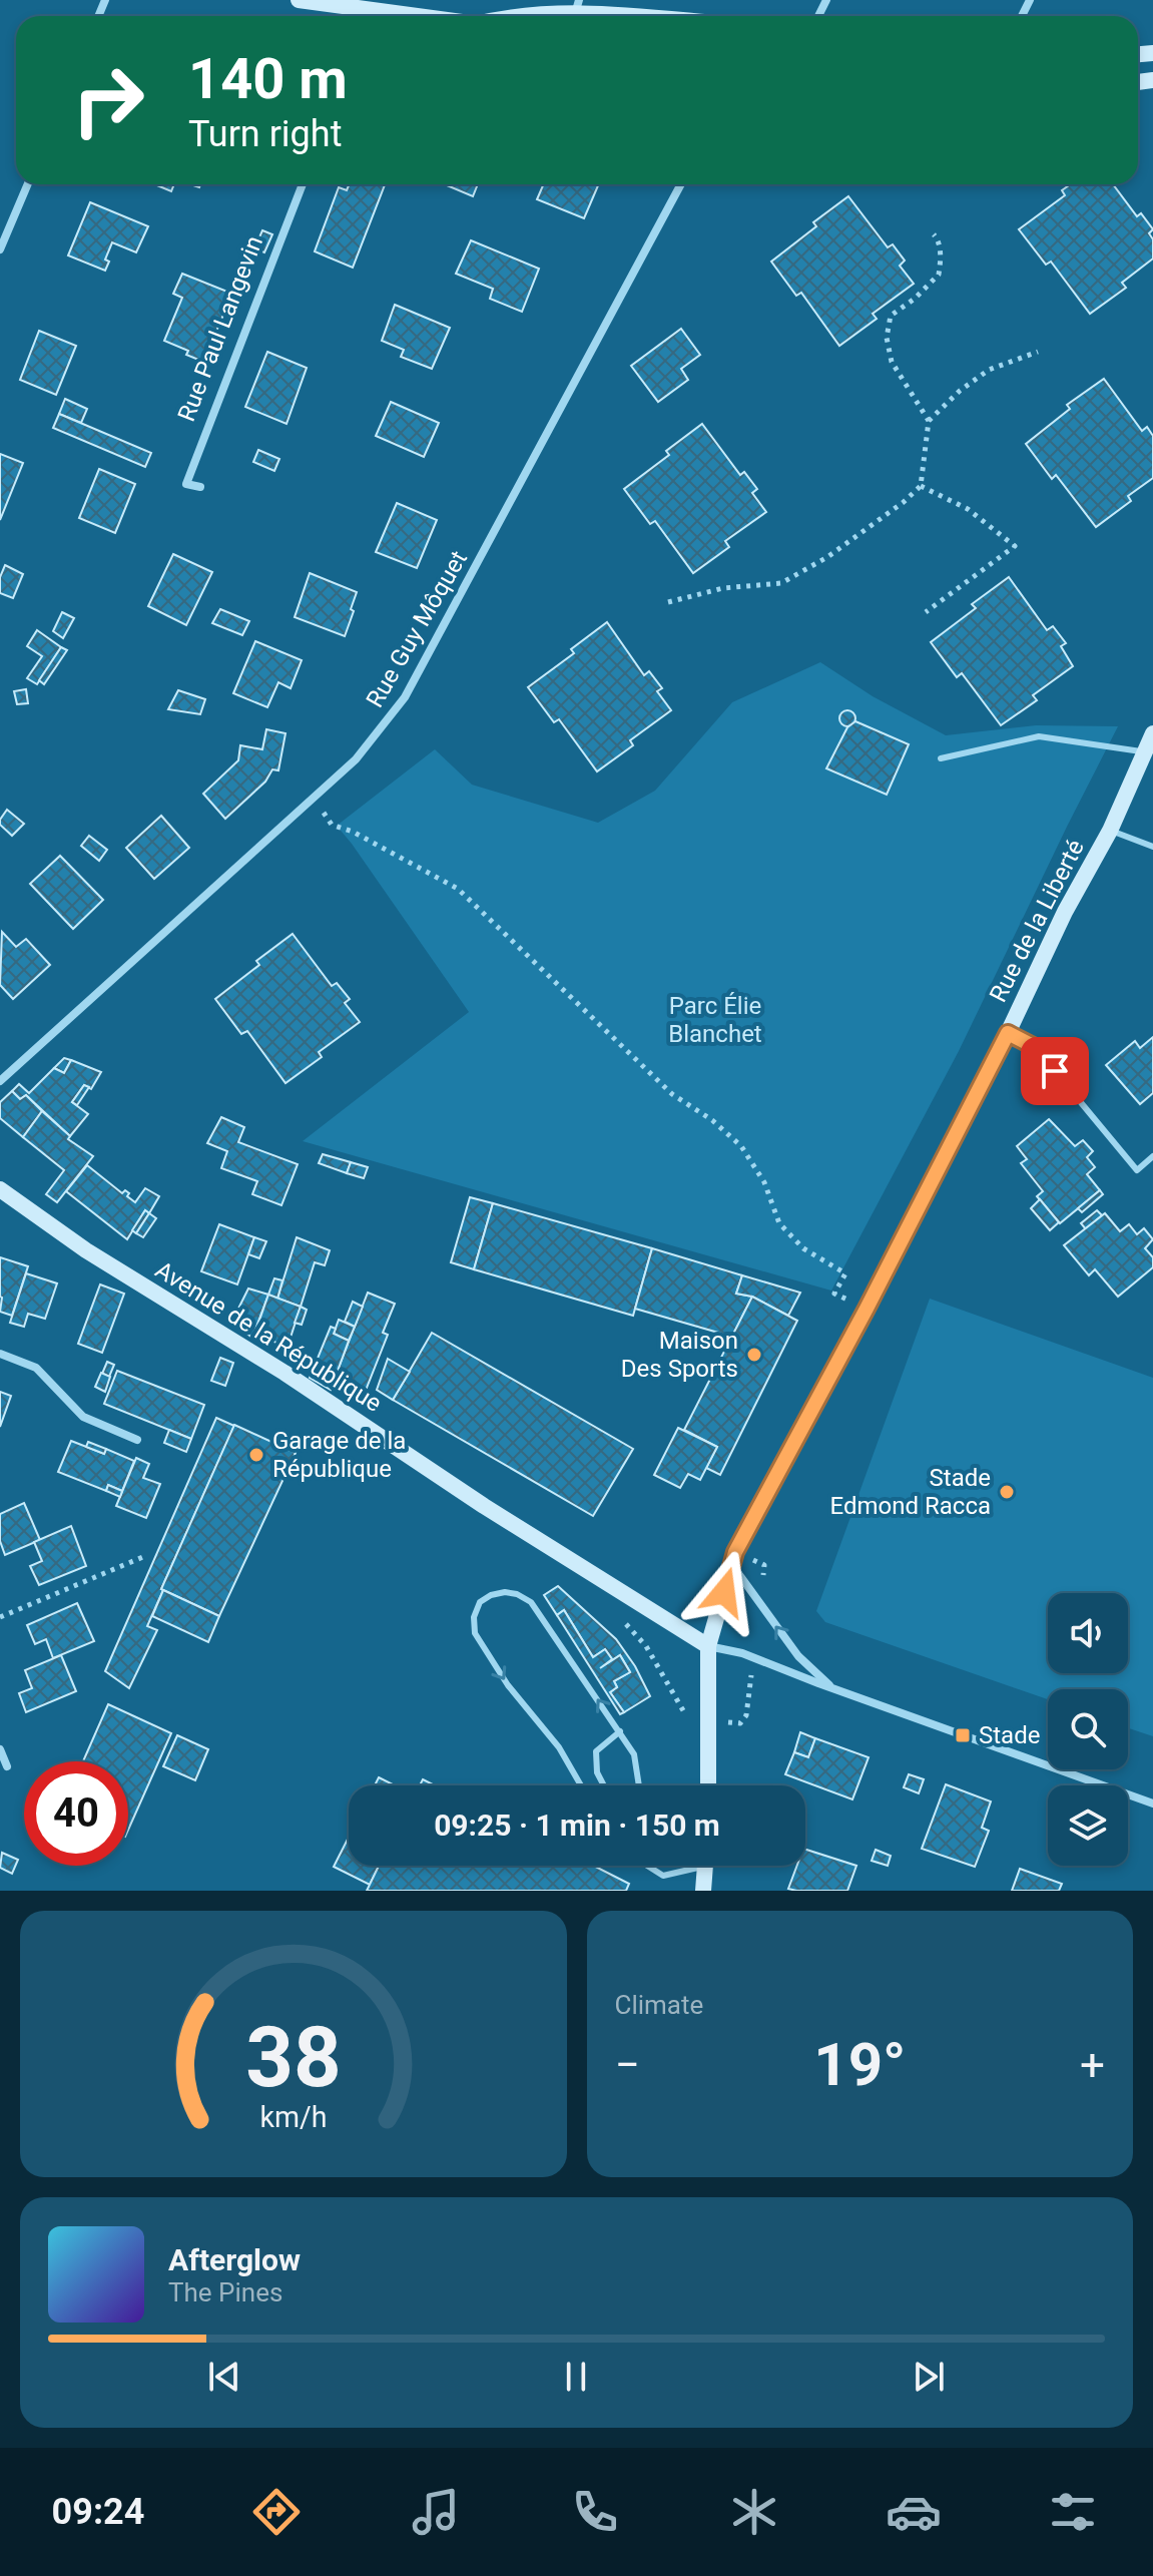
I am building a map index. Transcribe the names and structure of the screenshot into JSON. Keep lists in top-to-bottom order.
{
  "streets": {
    "street": [
      "Rue Paul Langevin",
      "Rue Guy Môquet",
      "Rue de la Liberté",
      "Avenue de la République"
    ]
  },
  "crossings": [
    ["Rue de la Liberté", "Avenue de la République"]
  ],
  "parks": ["Parc Élie Blanchet"],
  "places": {
    "other": ["Maison Des Sports", "Garage de la République", "Stade Edmond Racca"],
    "transit": ["Stade"]
  },
  "page": {
    "turn": ["140 m", "Turn right"],
    "limit": "40",
    "trip": "09:25 · 1 min · 150 m",
    "tile": "Climate",
    "heat": ["−", "19°", "+"],
    "song": ["Afterglow", "The Pines"],
    "tabs": "09:24",
    "gauge": ["38", "km/h"]
  }
}
